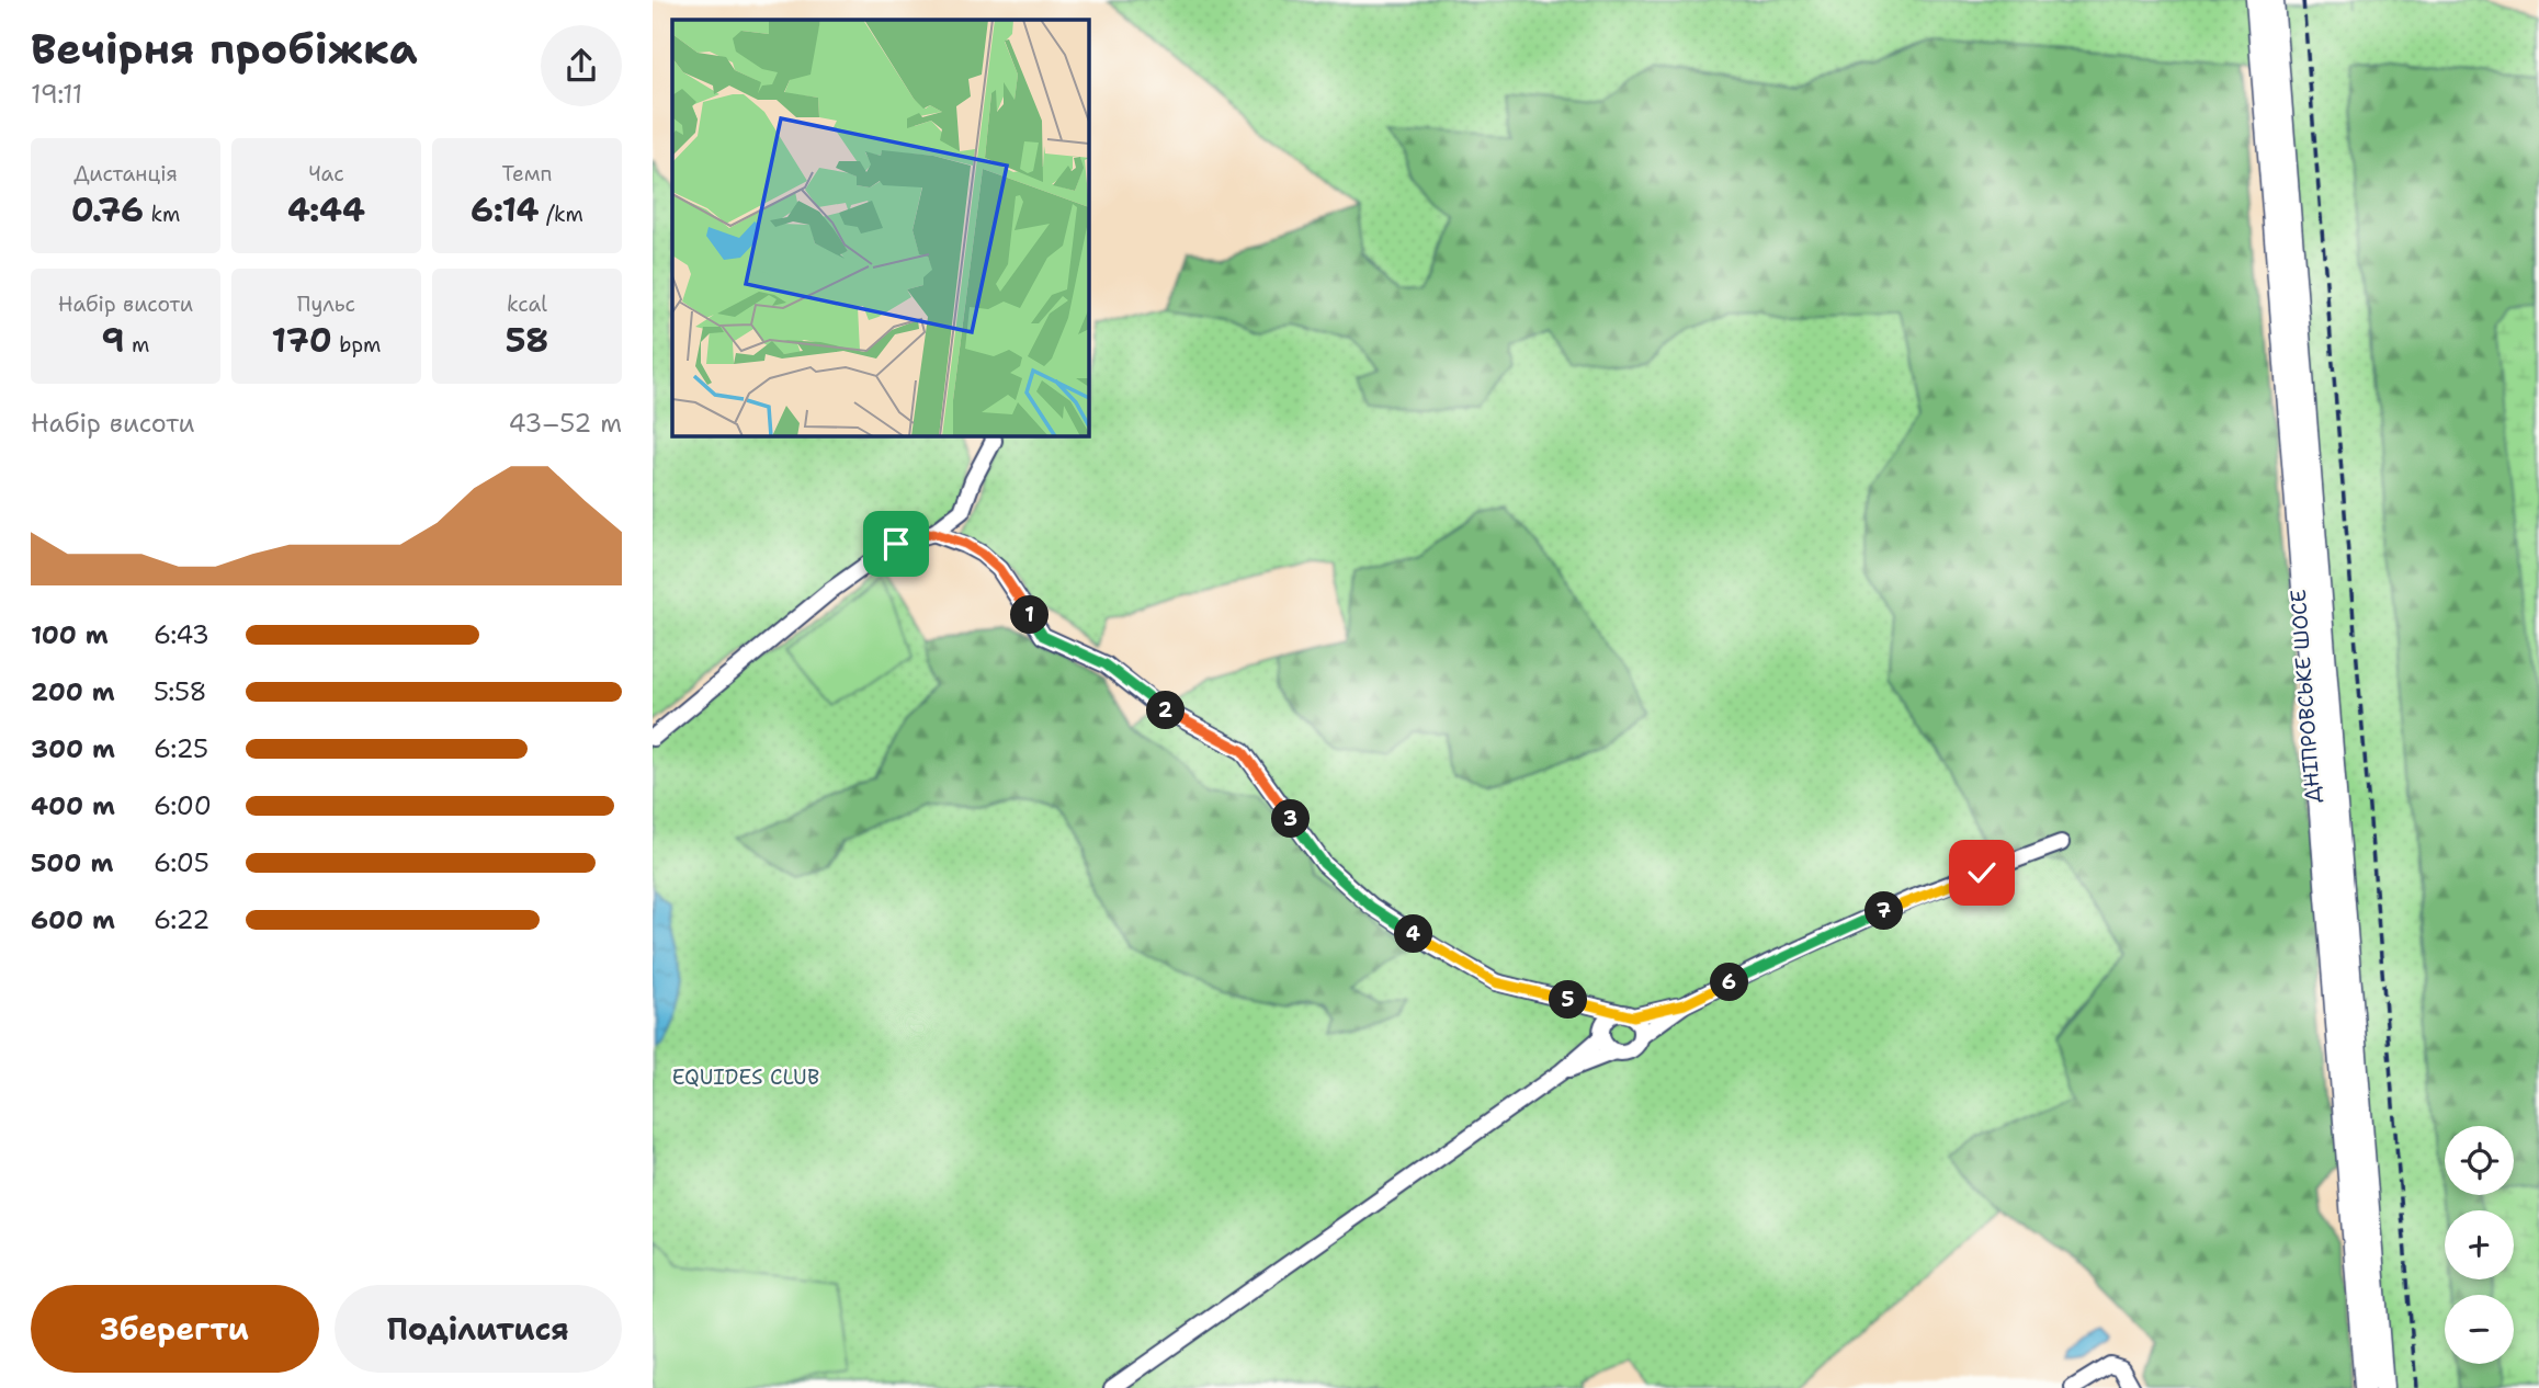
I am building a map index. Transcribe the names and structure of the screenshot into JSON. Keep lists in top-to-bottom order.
{
  "streets": {
    "main road": ["ДНІПРОВСЬКЕ ШОСЕ"]
  },
  "parks": ["EQUIDES CLUB"],
  "page": {
    "heading": ["Вечірня пробіжка", "19:11"],
    "stats": [
      ["Дистанція", "0.76 km"],
      ["Час", "4:44"],
      ["Темп", "6:14 /km"],
      ["Набір висоти", "9 m"],
      ["Пульс", "170 bpm"],
      ["kcal", "58"]
    ],
    "chart": ["Набір висоти", "43–52 m"],
    "pins": [
      "1",
      "2",
      "3",
      "7",
      "4",
      "6",
      "5"
    ],
    "list": [
      {
        "name": "100 m",
        "note": "6:43"
      },
      {
        "name": "200 m",
        "note": "5:58"
      },
      {
        "name": "300 m",
        "note": "6:25"
      },
      {
        "name": "400 m",
        "note": "6:00"
      },
      {
        "name": "500 m",
        "note": "6:05"
      },
      {
        "name": "600 m",
        "note": "6:22"
      }
    ],
    "map_buttons": ["+", "−"],
    "buttons": ["Зберегти", "Поділитися"]
  }
}
